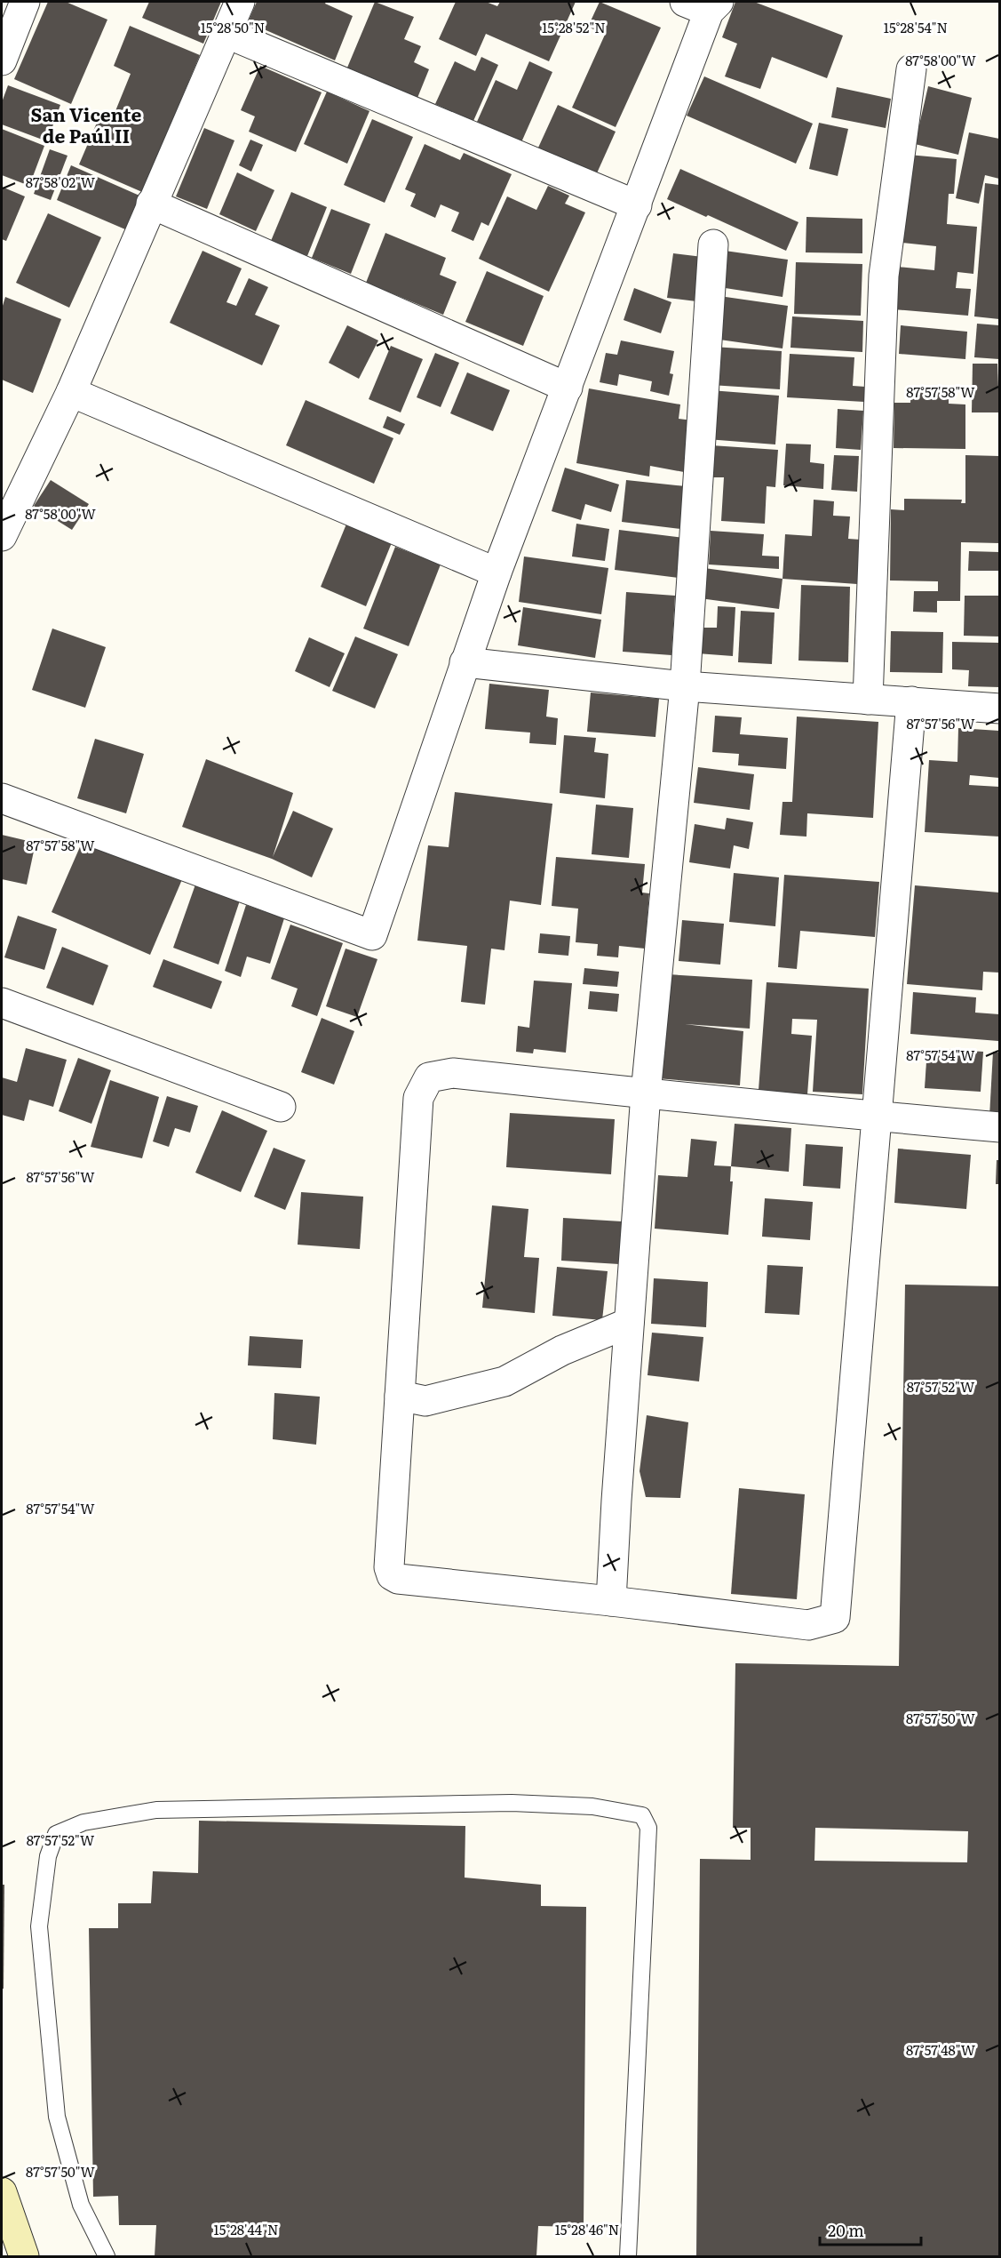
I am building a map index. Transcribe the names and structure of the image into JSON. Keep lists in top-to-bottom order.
{
  "districts": ["San Vicente de Paúl II"],
  "scale_bar": "20 m",
  "coordinates": [
    "15°28'50\"N",
    "15°28'52\"N",
    "15°28'54\"N",
    "87°58'00\"W",
    "87°58'02\"W",
    "87°57'58\"W",
    "87°57'56\"W",
    "87°57'54\"W",
    "87°57'52\"W",
    "87°57'50\"W",
    "87°57'48\"W",
    "15°28'44\"N",
    "15°28'46\"N"
  ]
}
